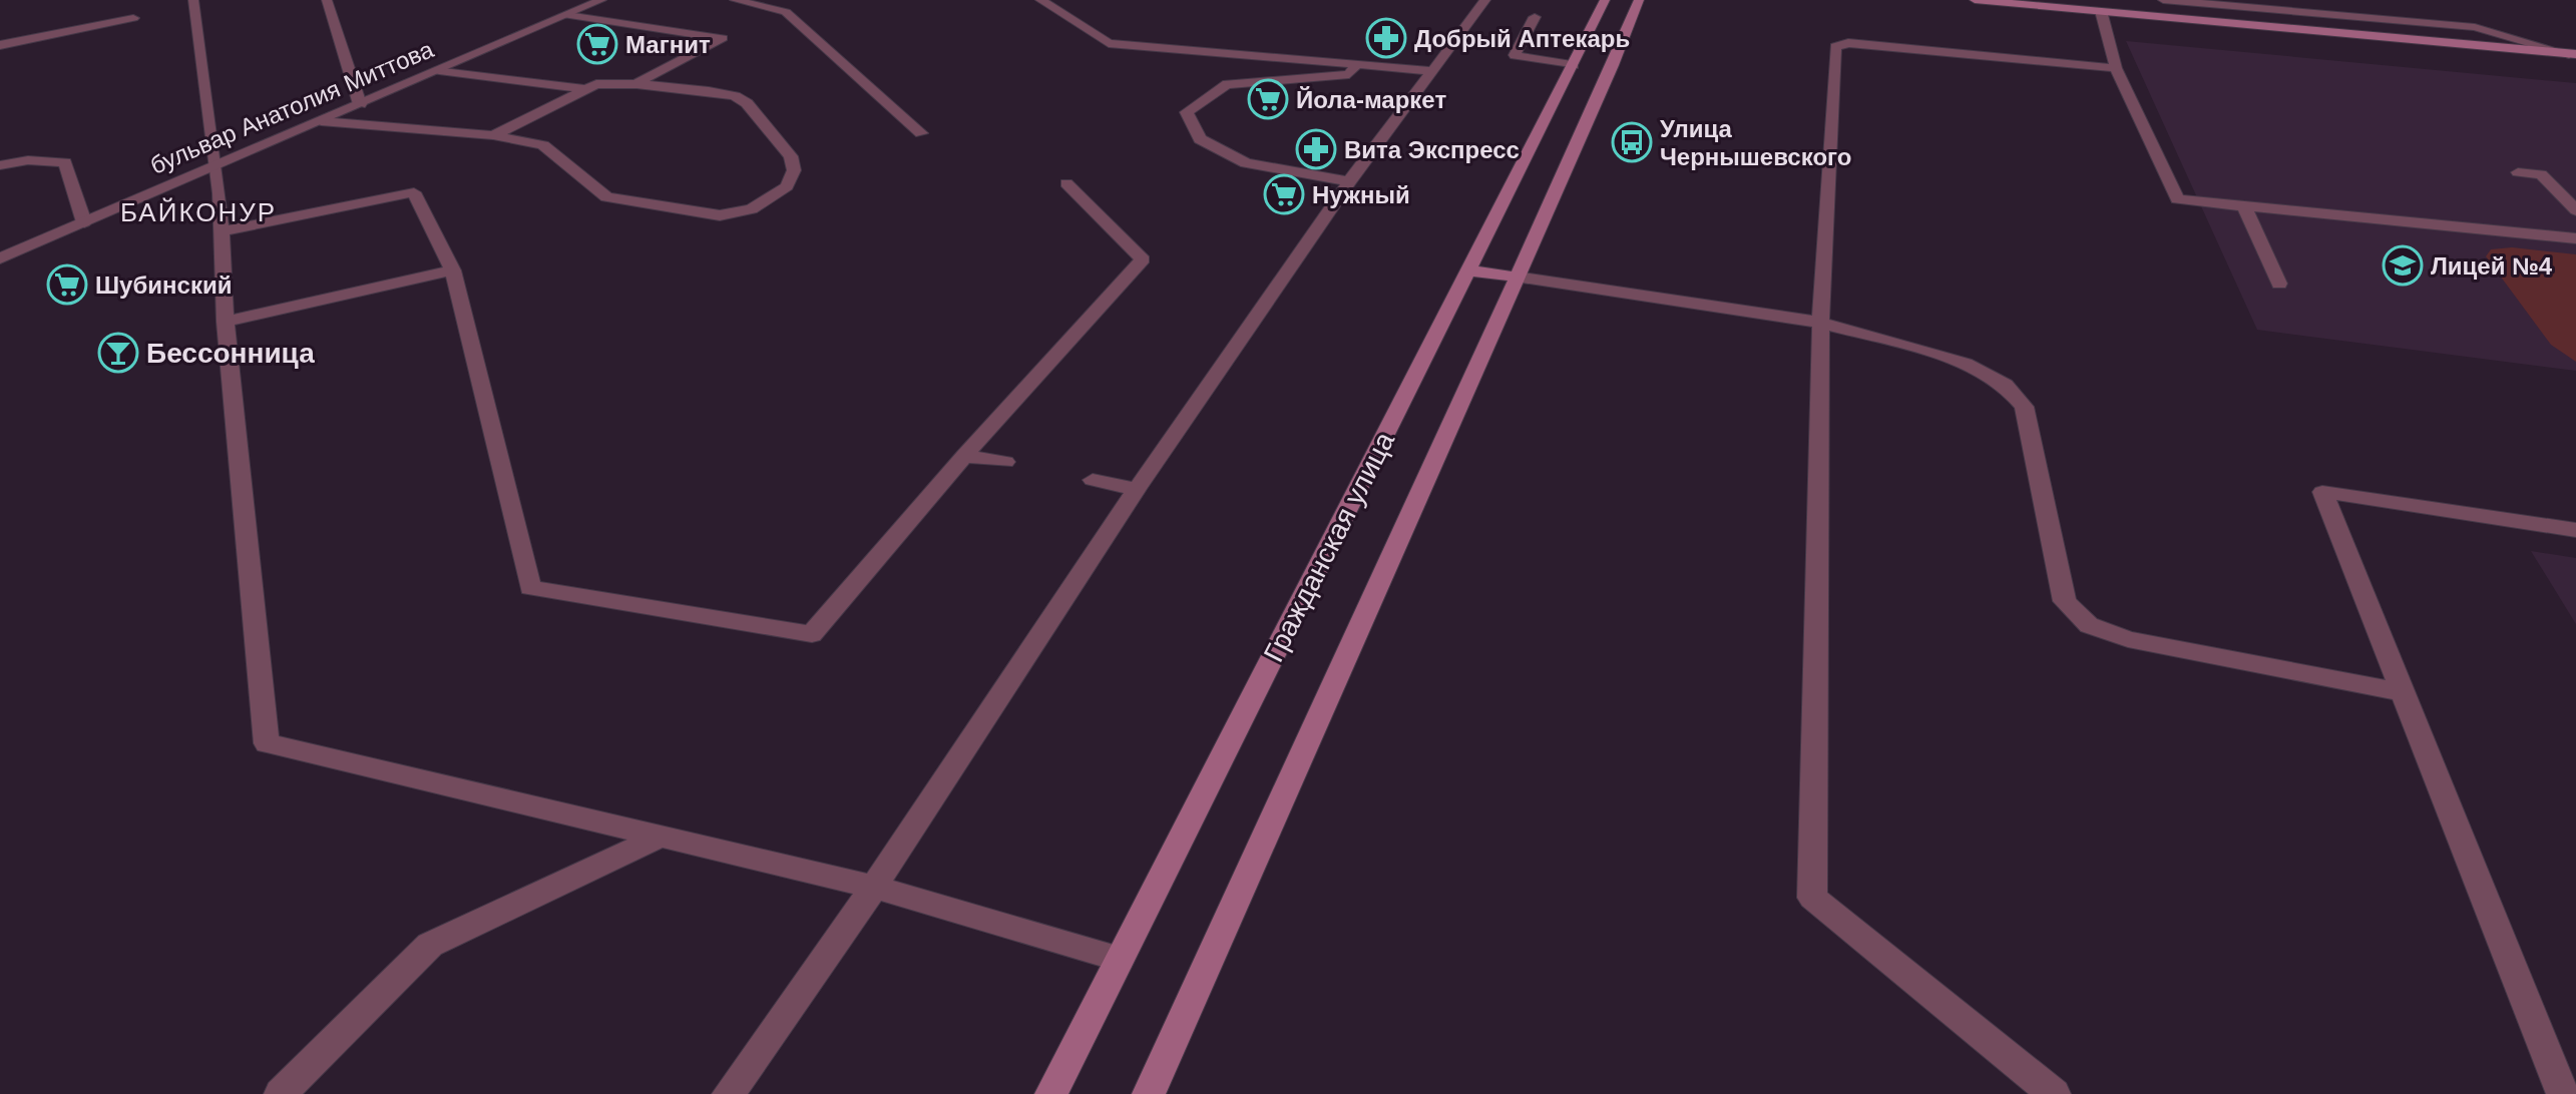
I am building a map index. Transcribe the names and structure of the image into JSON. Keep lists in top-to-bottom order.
{
  "streets": {
    "main road": ["Гражданская улица"],
    "street": ["бульвар Анатолия Миттова"]
  },
  "districts": ["БАЙКОНУР"],
  "places": {
    "pharmacy": ["Добрый Аптекарь", "Вита Экспресс"],
    "supermarket": [
      "Магнит",
      "Йола-маркет",
      "Нужный",
      "Шубинский"
    ],
    "bus stop": ["Улица Чернышевского"],
    "school or university": ["Лицей №4"],
    "bar": ["Бессонница"]
  }
}
